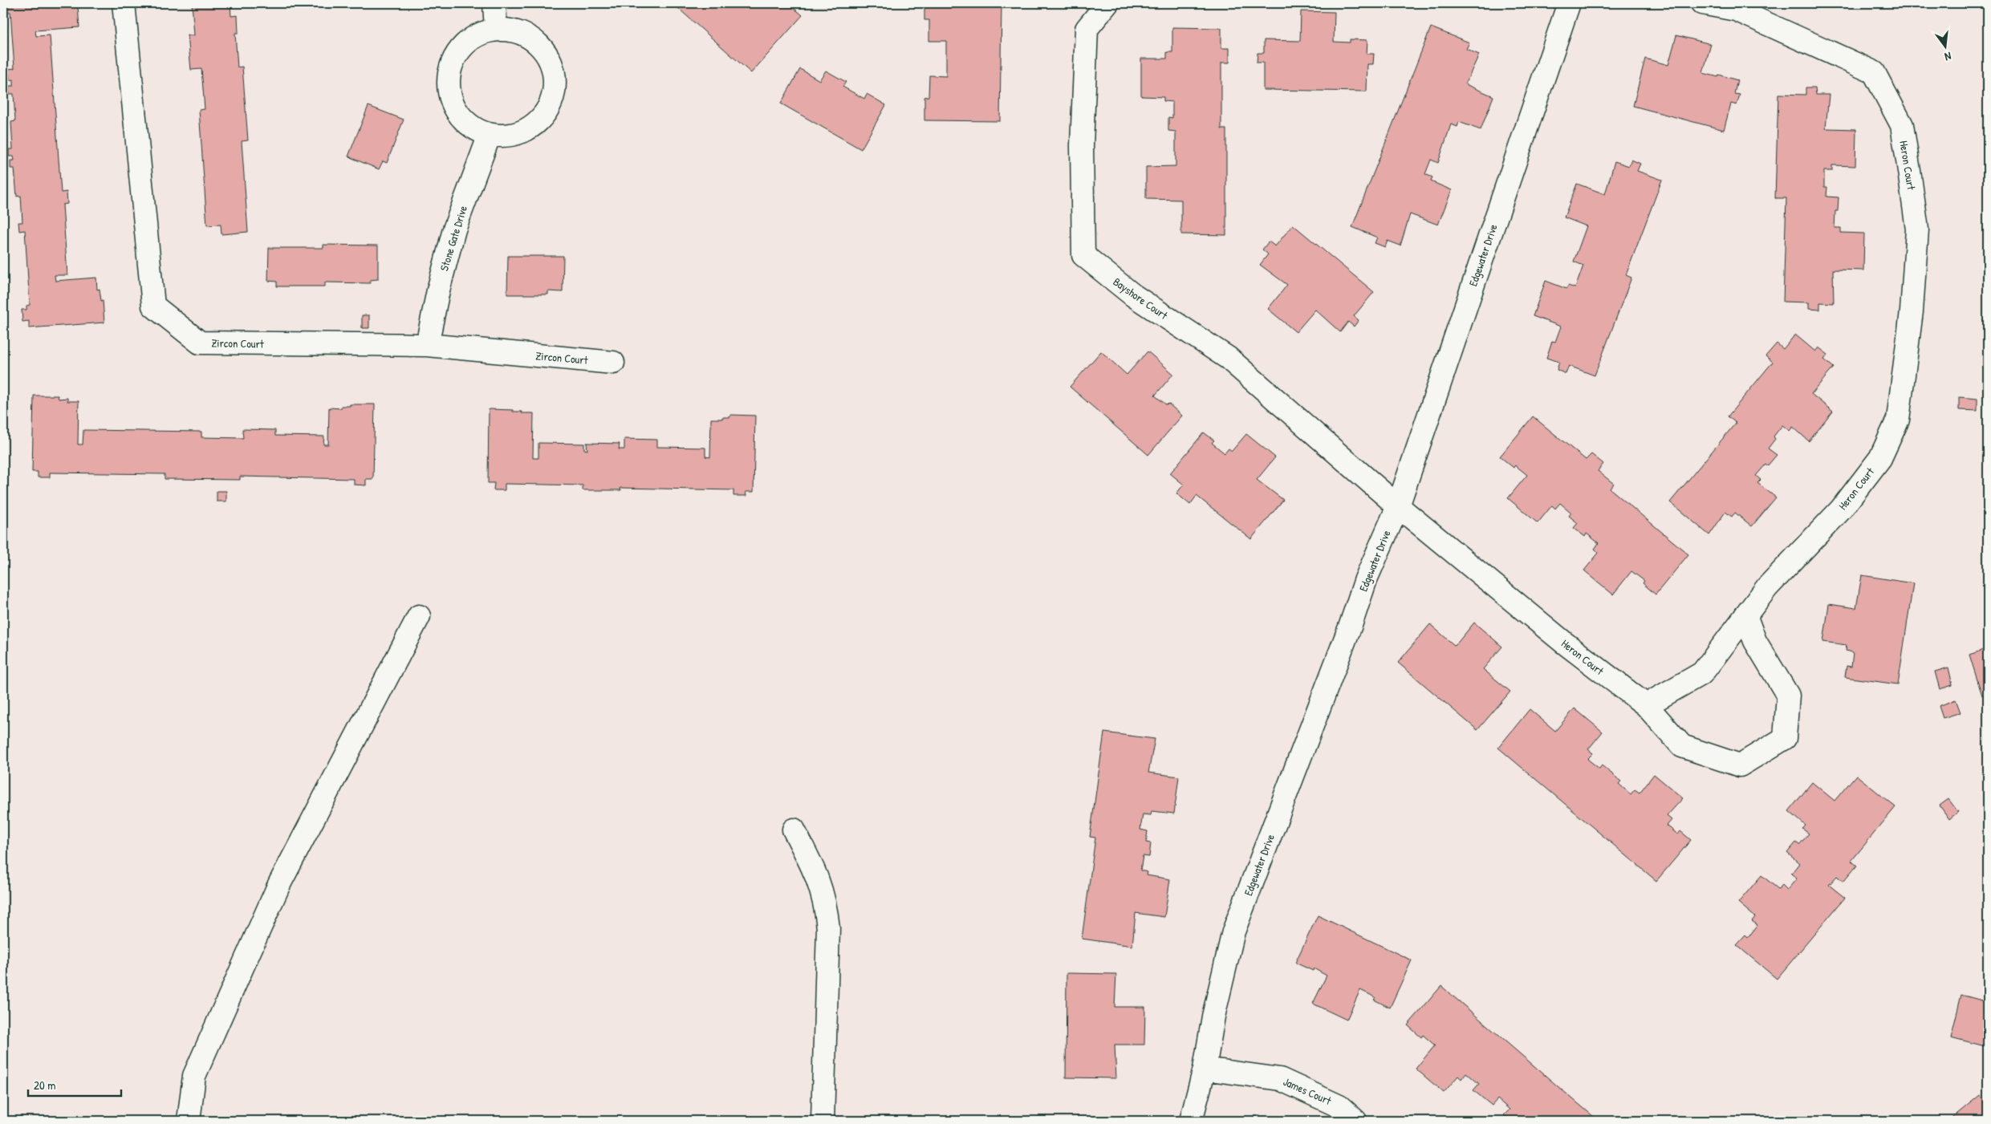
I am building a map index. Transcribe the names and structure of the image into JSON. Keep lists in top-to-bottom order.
{
  "streets": {
    "street": [
      "Heron Court",
      "Stone Gate Drive",
      "Edgewater Drive",
      "Bayshore Court",
      "Zircon Court",
      "James Court"
    ]
  },
  "crossings": [
    ["Heron Court", "Edgewater Drive"],
    ["Heron Court", "Bayshore Court"],
    ["Stone Gate Drive", "Zircon Court"],
    ["Edgewater Drive", "Bayshore Court"],
    ["Edgewater Drive", "James Court"]
  ],
  "scale_bar": "20 m",
  "north": "bottom"
}
